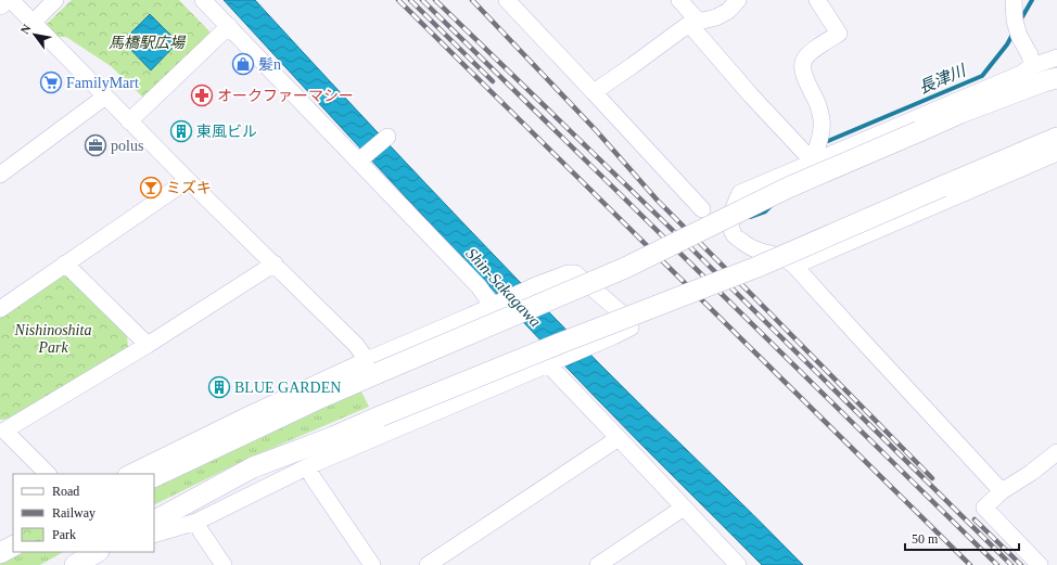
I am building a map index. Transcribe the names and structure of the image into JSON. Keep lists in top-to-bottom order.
{
  "water": ["長津川", "Shin-Sakagawa"],
  "parks": ["馬橋駅広場", "Nishinoshita Park"],
  "places": {
    "shop": ["髪n"],
    "supermarket": ["FamilyMart"],
    "pharmacy": ["オークファーマシー"],
    "building": ["東風ビル", "BLUE GARDEN"],
    "office": ["polus"],
    "bar": ["ミズキ"]
  },
  "legend": ["Road", "Railway", "Park"],
  "scale_bar": "50 m",
  "north": "top left"
}
